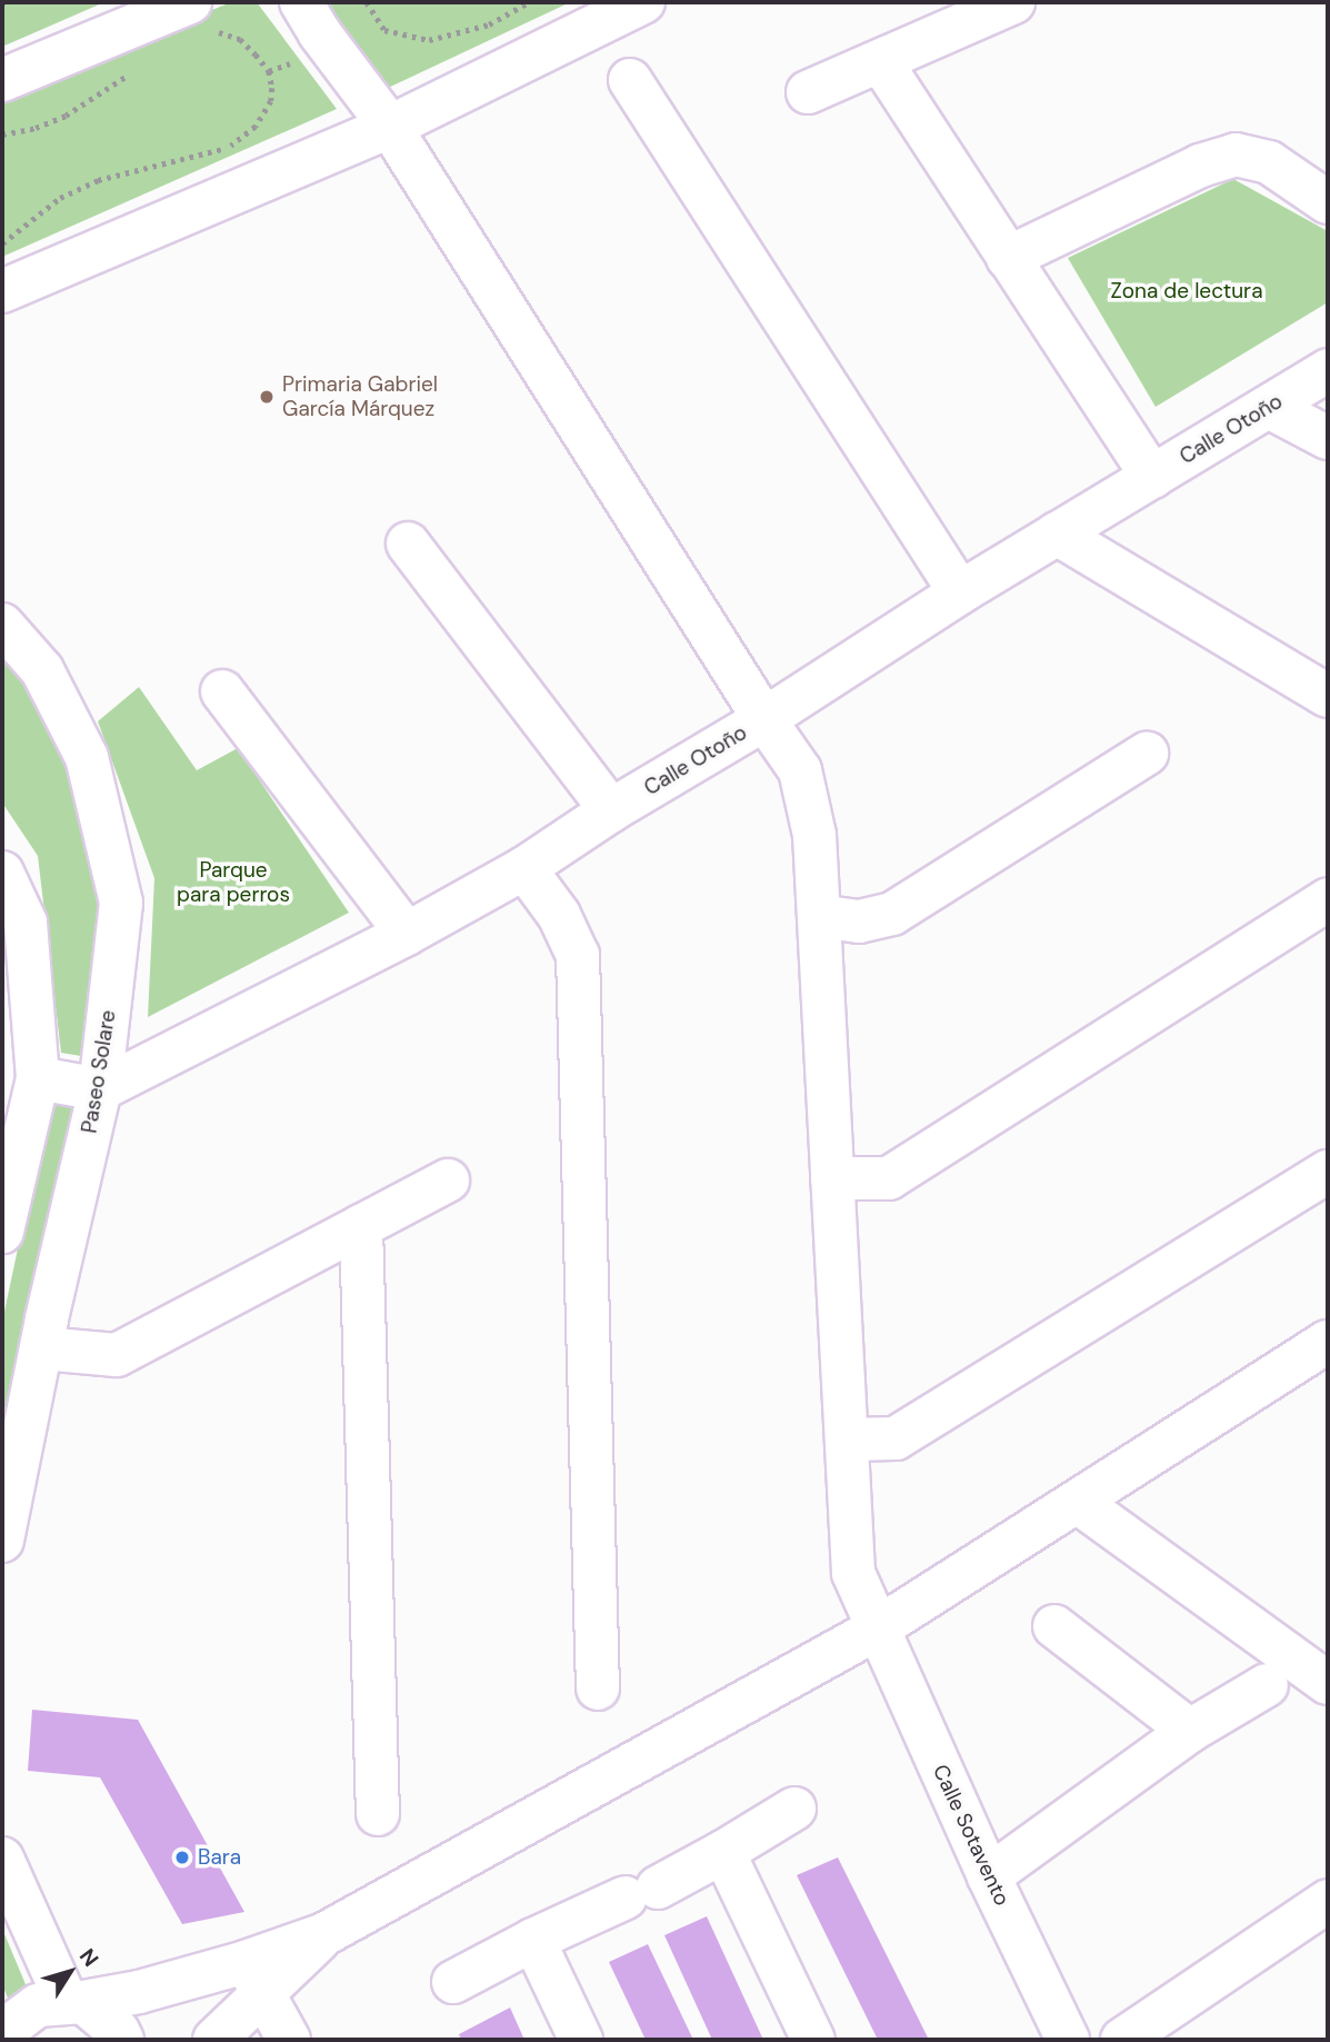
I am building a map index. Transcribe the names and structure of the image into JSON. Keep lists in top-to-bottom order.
{
  "streets": {
    "street": ["Calle Otoño", "Paseo Solare", "Calle Sotavento"]
  },
  "crossings": [
    ["Calle Otoño", "Paseo Solare"],
    ["Calle Otoño", "Calle Sotavento"]
  ],
  "parks": ["Zona de lectura", "Parque para perros"],
  "places": ["Primaria Gabriel García Márquez", "Bara"],
  "north": "top right"
}
